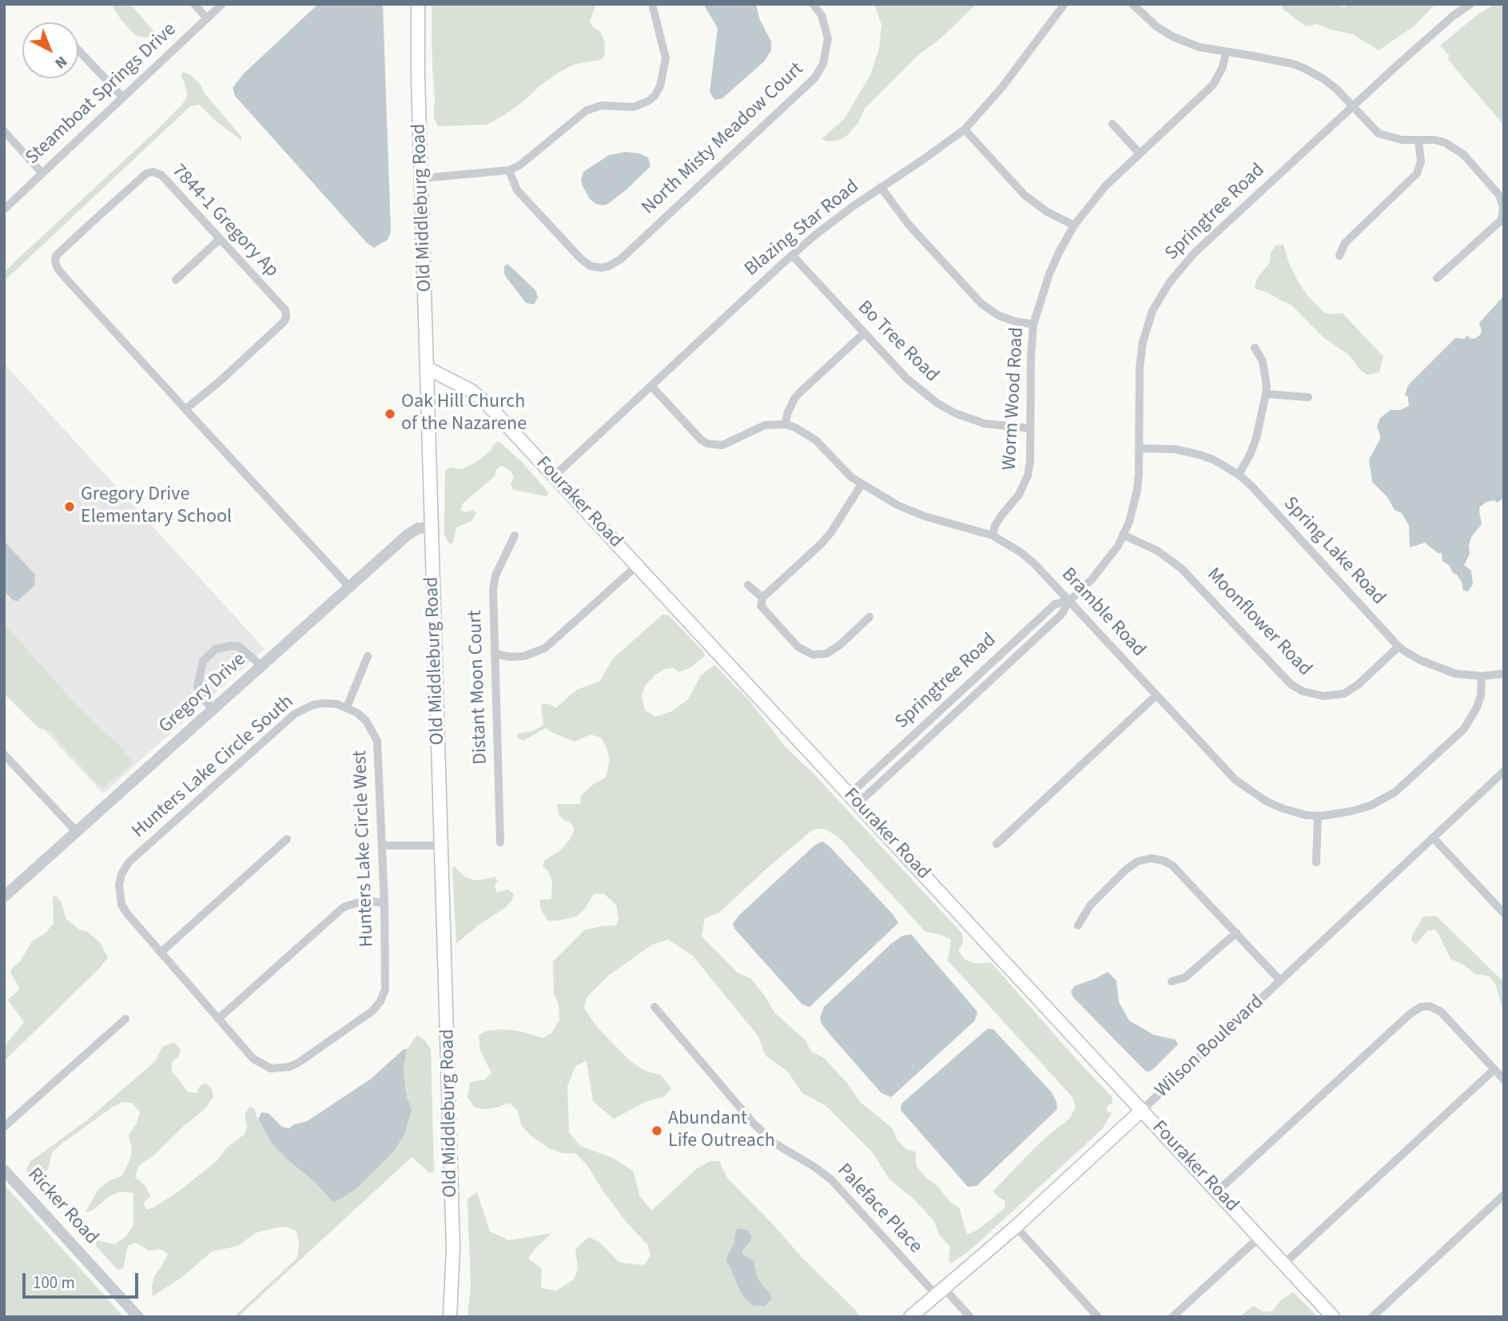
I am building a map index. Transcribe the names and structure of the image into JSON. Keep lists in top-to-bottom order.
{
  "streets": {
    "main road": ["Old Middleburg Road", "Fouraker Road", "Wilson Boulevard"],
    "street": [
      "Steamboat Springs Drive",
      "North Misty Meadow Court",
      "Springtree Road",
      "7844-1 Gregory Ap",
      "Blazing Star Road",
      "Bo Tree Road",
      "Worm Wood Road",
      "Spring Lake Road",
      "Bramble Road",
      "Moonflower Road",
      "Distant Moon Court",
      "Gregory Drive",
      "Hunters Lake Circle South",
      "Hunters Lake Circle West",
      "Ricker Road",
      "Paleface Place"
    ]
  },
  "crossings": [
    ["Old Middleburg Road", "Fouraker Road"],
    ["Old Middleburg Road", "Gregory Drive"],
    ["Springtree Road", "Fouraker Road"],
    ["Springtree Road", "Spring Lake Road"],
    ["Springtree Road", "Bramble Road"],
    ["Springtree Road", "Moonflower Road"],
    ["7844-1 Gregory Ap", "Gregory Drive"],
    ["Blazing Star Road", "Bo Tree Road"],
    ["Blazing Star Road", "Fouraker Road"],
    ["Bo Tree Road", "Worm Wood Road"],
    ["Worm Wood Road", "Bramble Road"],
    ["Fouraker Road", "Wilson Boulevard"],
    ["Spring Lake Road", "Bramble Road"],
    ["Spring Lake Road", "Moonflower Road"],
    ["Hunters Lake Circle South", "Hunters Lake Circle West"],
    ["Wilson Boulevard", "Paleface Place"]
  ],
  "places": ["Oak Hill Church of the Nazarene", "Gregory Drive Elementary School", "Abundant Life Outreach"],
  "scale_bar": "100 m",
  "north": "bottom right"
}
